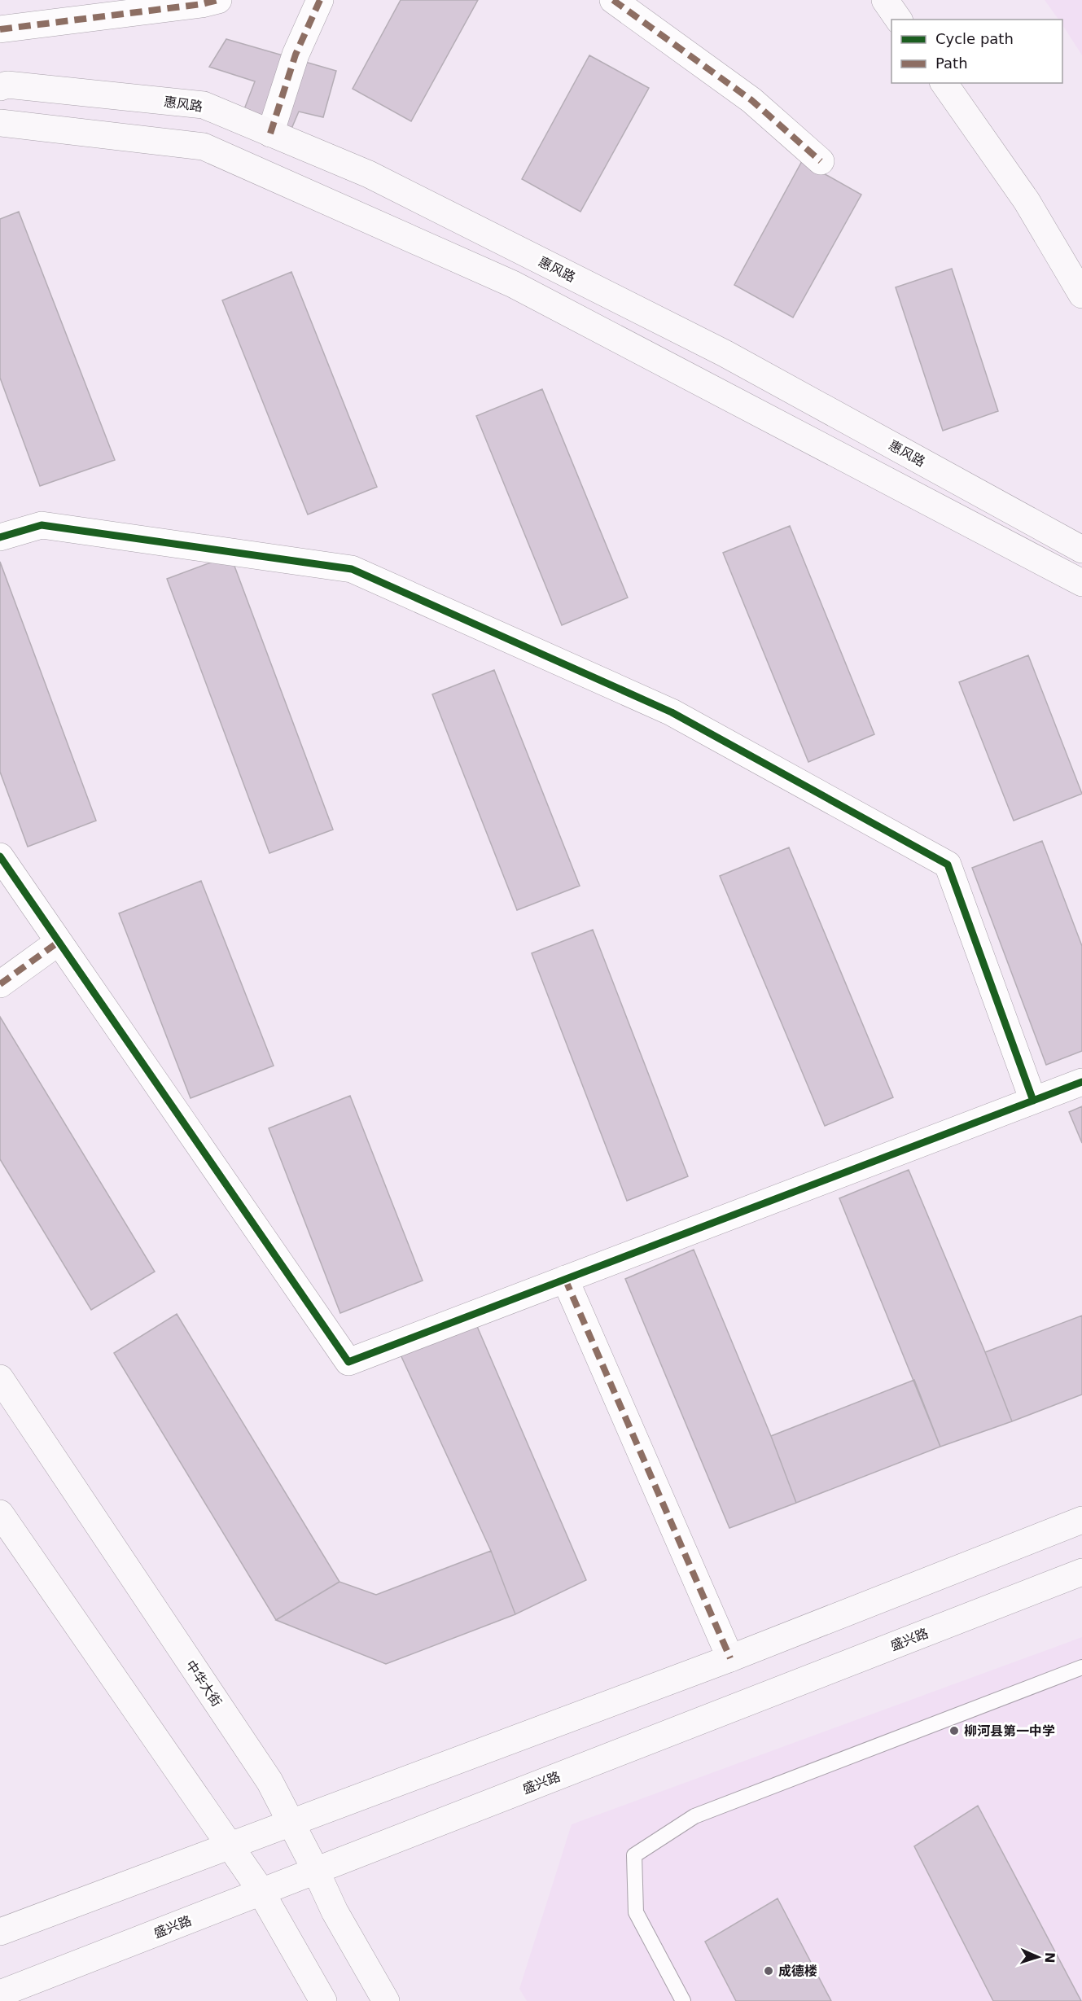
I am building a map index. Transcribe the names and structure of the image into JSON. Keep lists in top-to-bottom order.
{
  "streets": {
    "street": ["惠风路", "盛兴路", "中华大街"]
  },
  "crossings": [
    ["盛兴路", "中华大街"]
  ],
  "places": ["柳河县第一中学", "成德楼"],
  "legend": ["Cycle path", "Path"],
  "north": "right"
}
